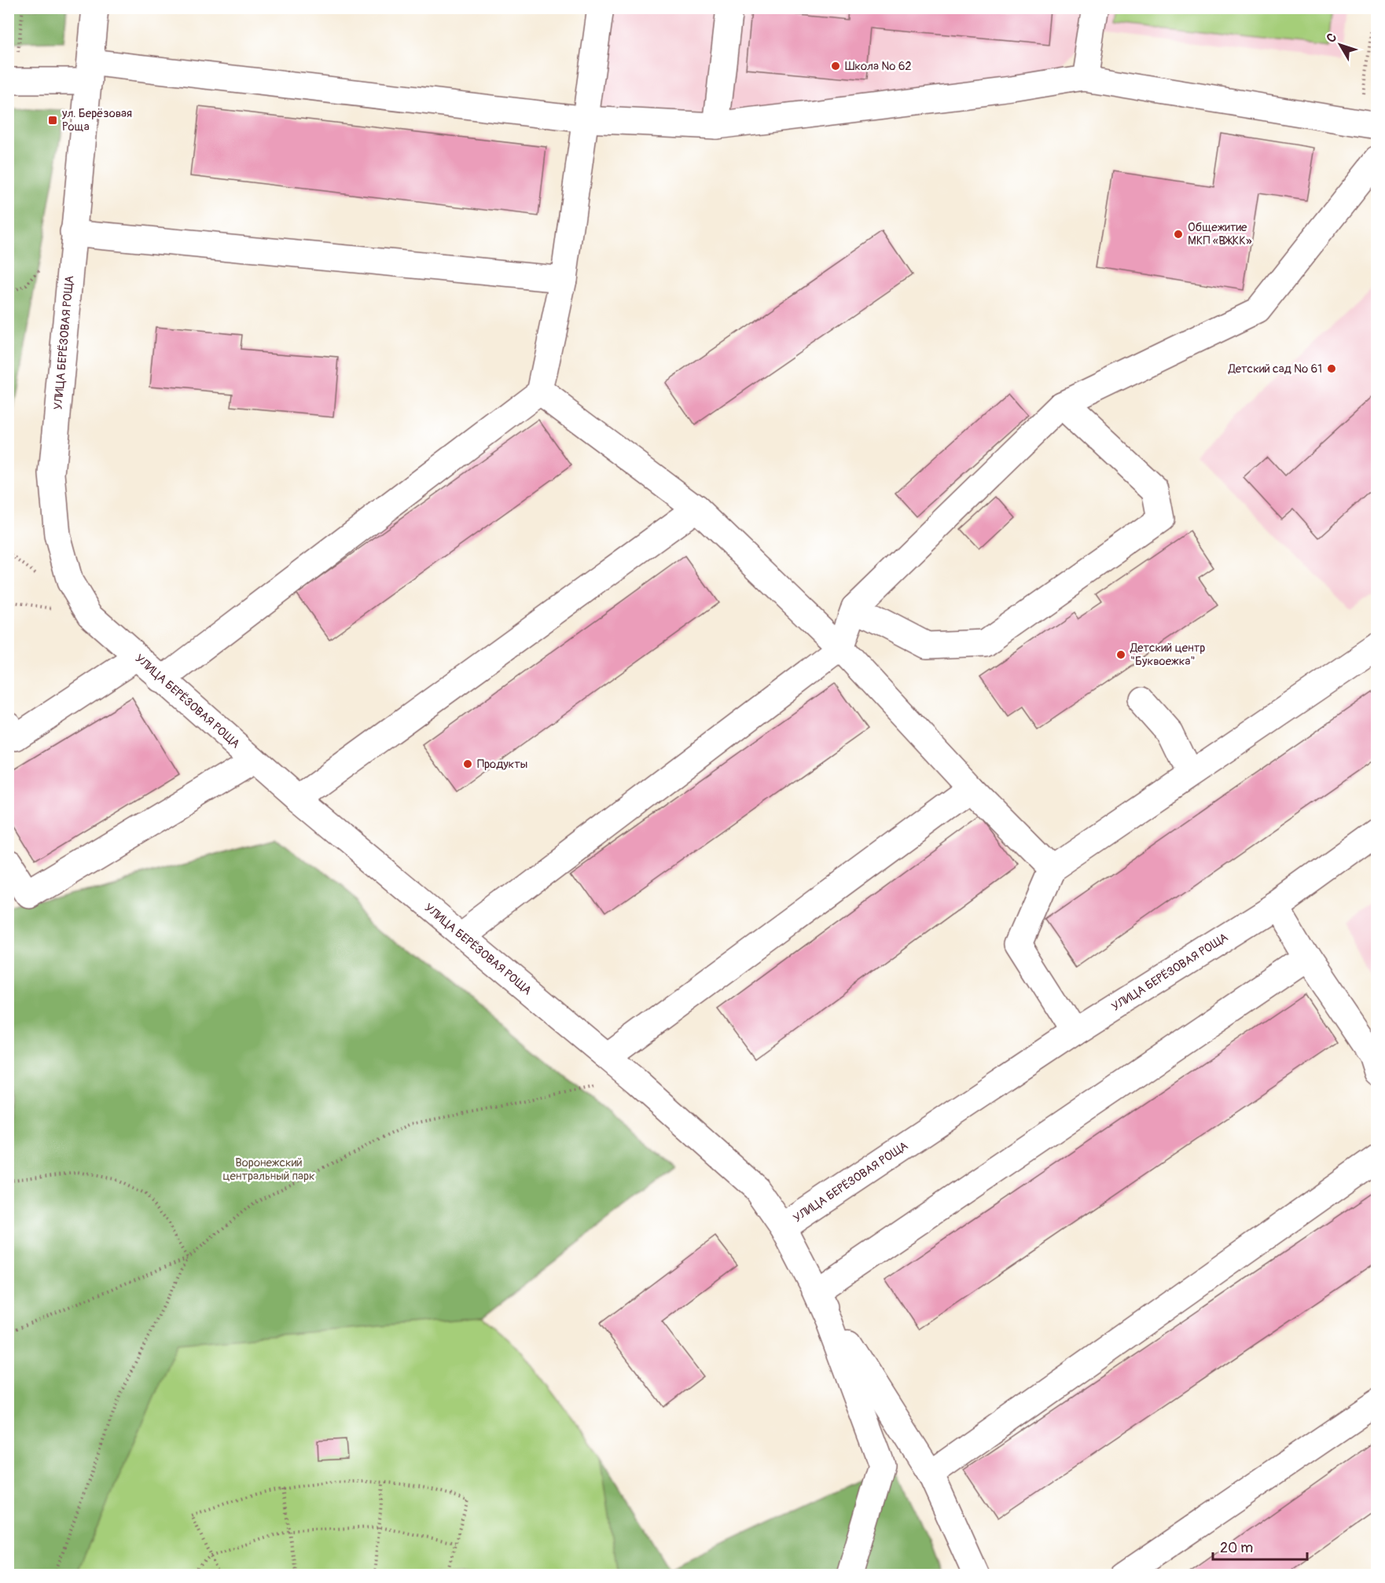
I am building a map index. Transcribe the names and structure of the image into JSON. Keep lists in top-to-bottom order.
{
  "streets": {
    "street": ["УЛИЦА БЕРЁЗОВАЯ РОЩА"]
  },
  "parks": ["Воронежский центральный парк"],
  "places": {
    "other": [
      "Школа № 62",
      "Общежитие МКП «ВЖКК»",
      "Детский сад № 61",
      "Детский центр \"Буквоежка\"",
      "Продукты"
    ],
    "transit": ["ул. Берёзовая Роща"]
  },
  "scale_bar": "20 m",
  "north": "top left"
}
